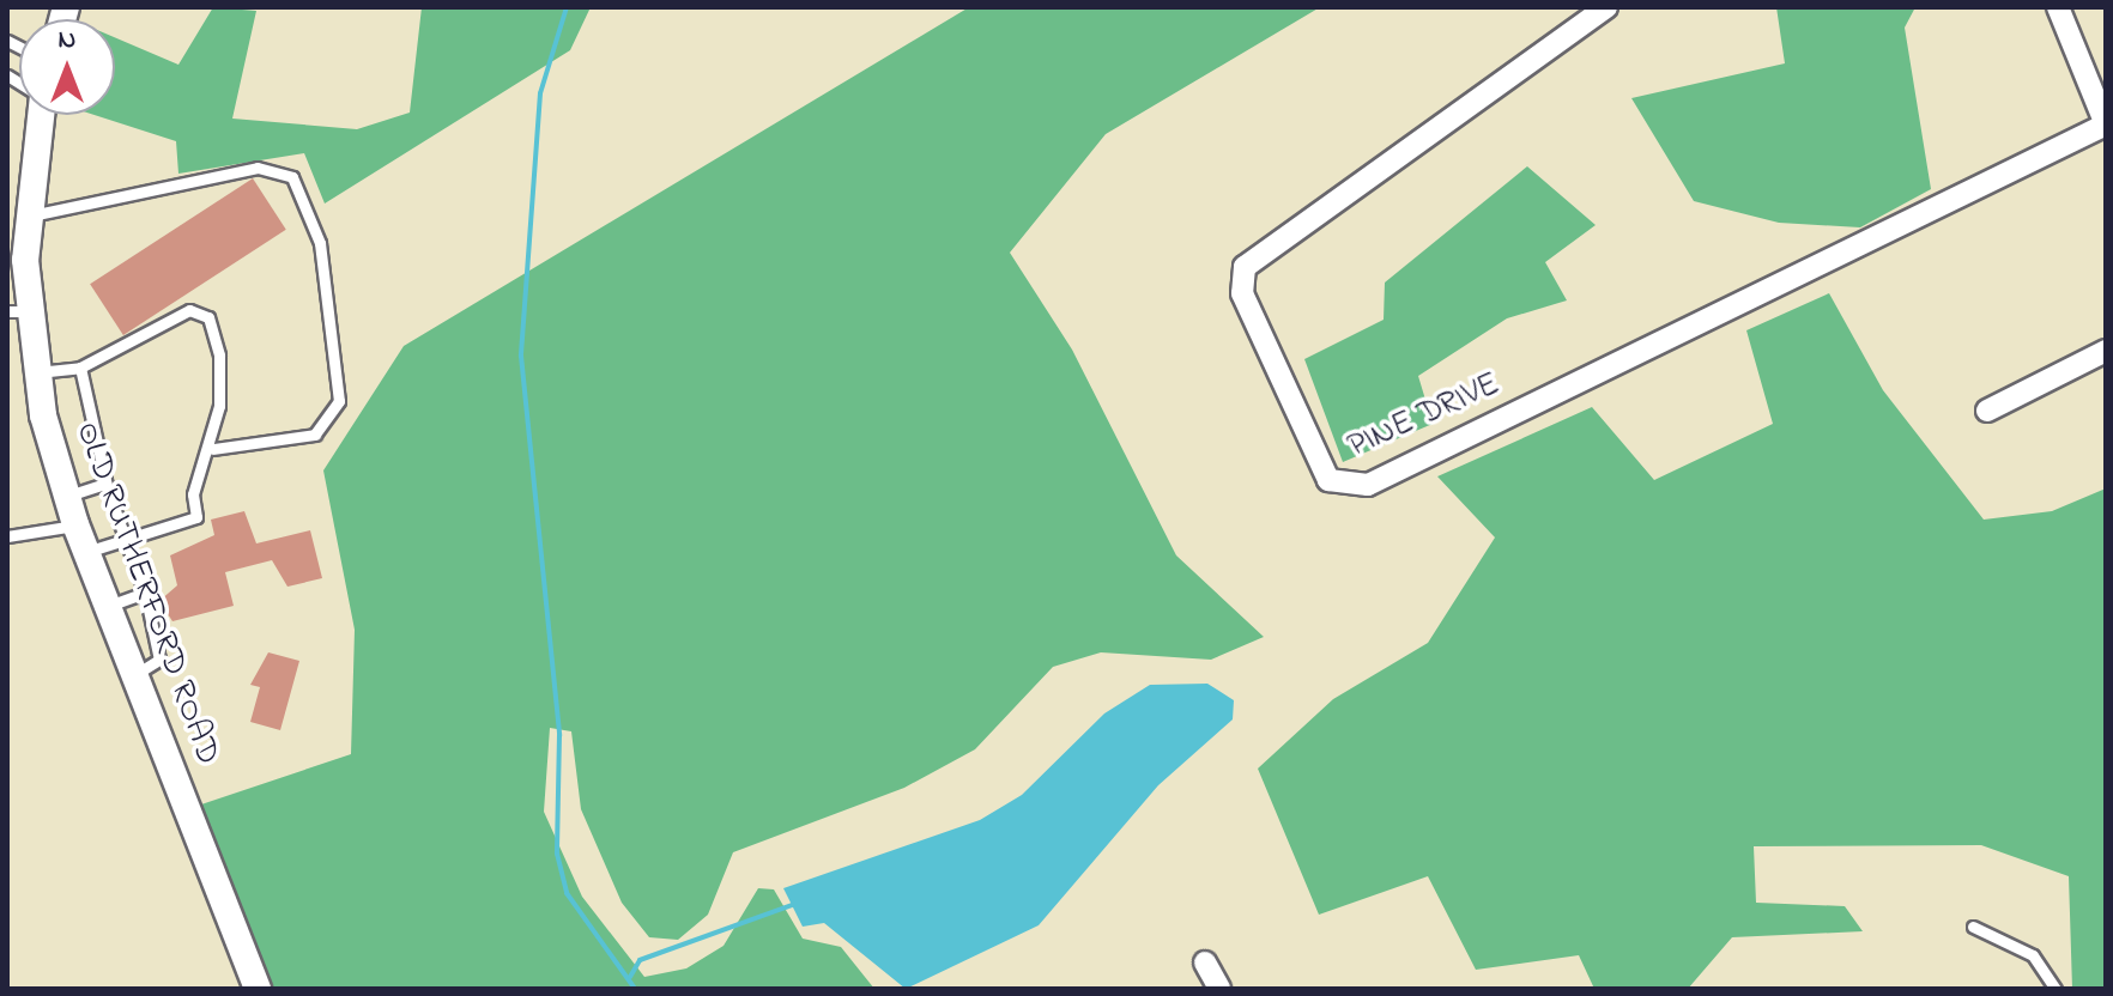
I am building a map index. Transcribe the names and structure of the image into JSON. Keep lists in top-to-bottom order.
{
  "streets": {
    "street": ["PINE DRIVE", "OLD RUTHERFORD ROAD"]
  },
  "north": "top"
}
